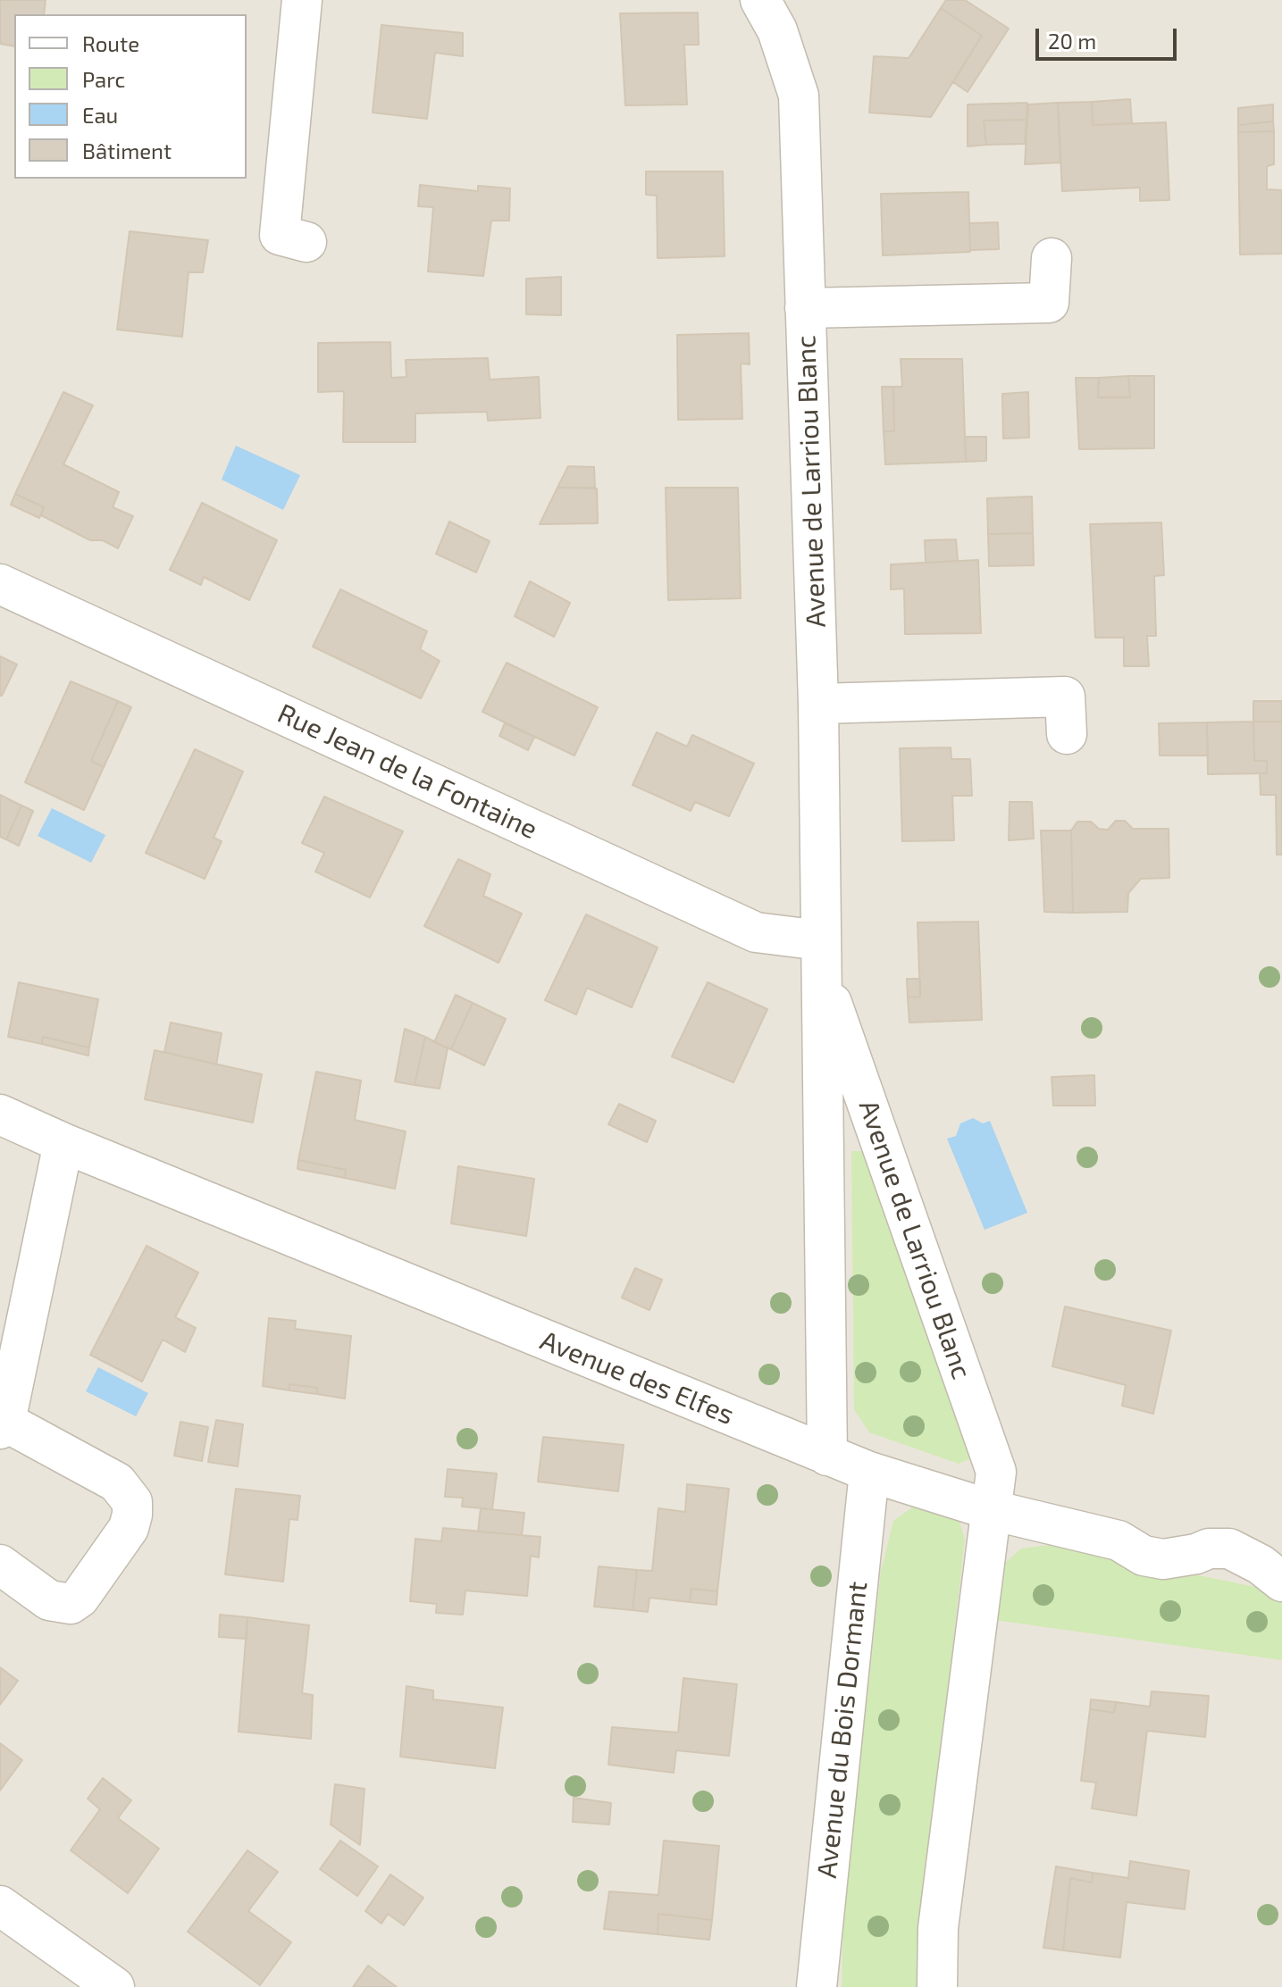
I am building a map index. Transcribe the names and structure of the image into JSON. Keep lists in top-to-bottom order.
{
  "streets": {
    "street": [
      "Avenue de Larriou Blanc",
      "Rue Jean de la Fontaine",
      "Avenue des Elfes",
      "Avenue du Bois Dormant"
    ]
  },
  "crossings": [
    ["Avenue de Larriou Blanc", "Rue Jean de la Fontaine"],
    ["Avenue de Larriou Blanc", "Avenue des Elfes"],
    ["Avenue des Elfes", "Avenue du Bois Dormant"]
  ],
  "legend": [
    "Route",
    "Parc",
    "Eau",
    "Bâtiment"
  ],
  "scale_bar": "20 m"
}
